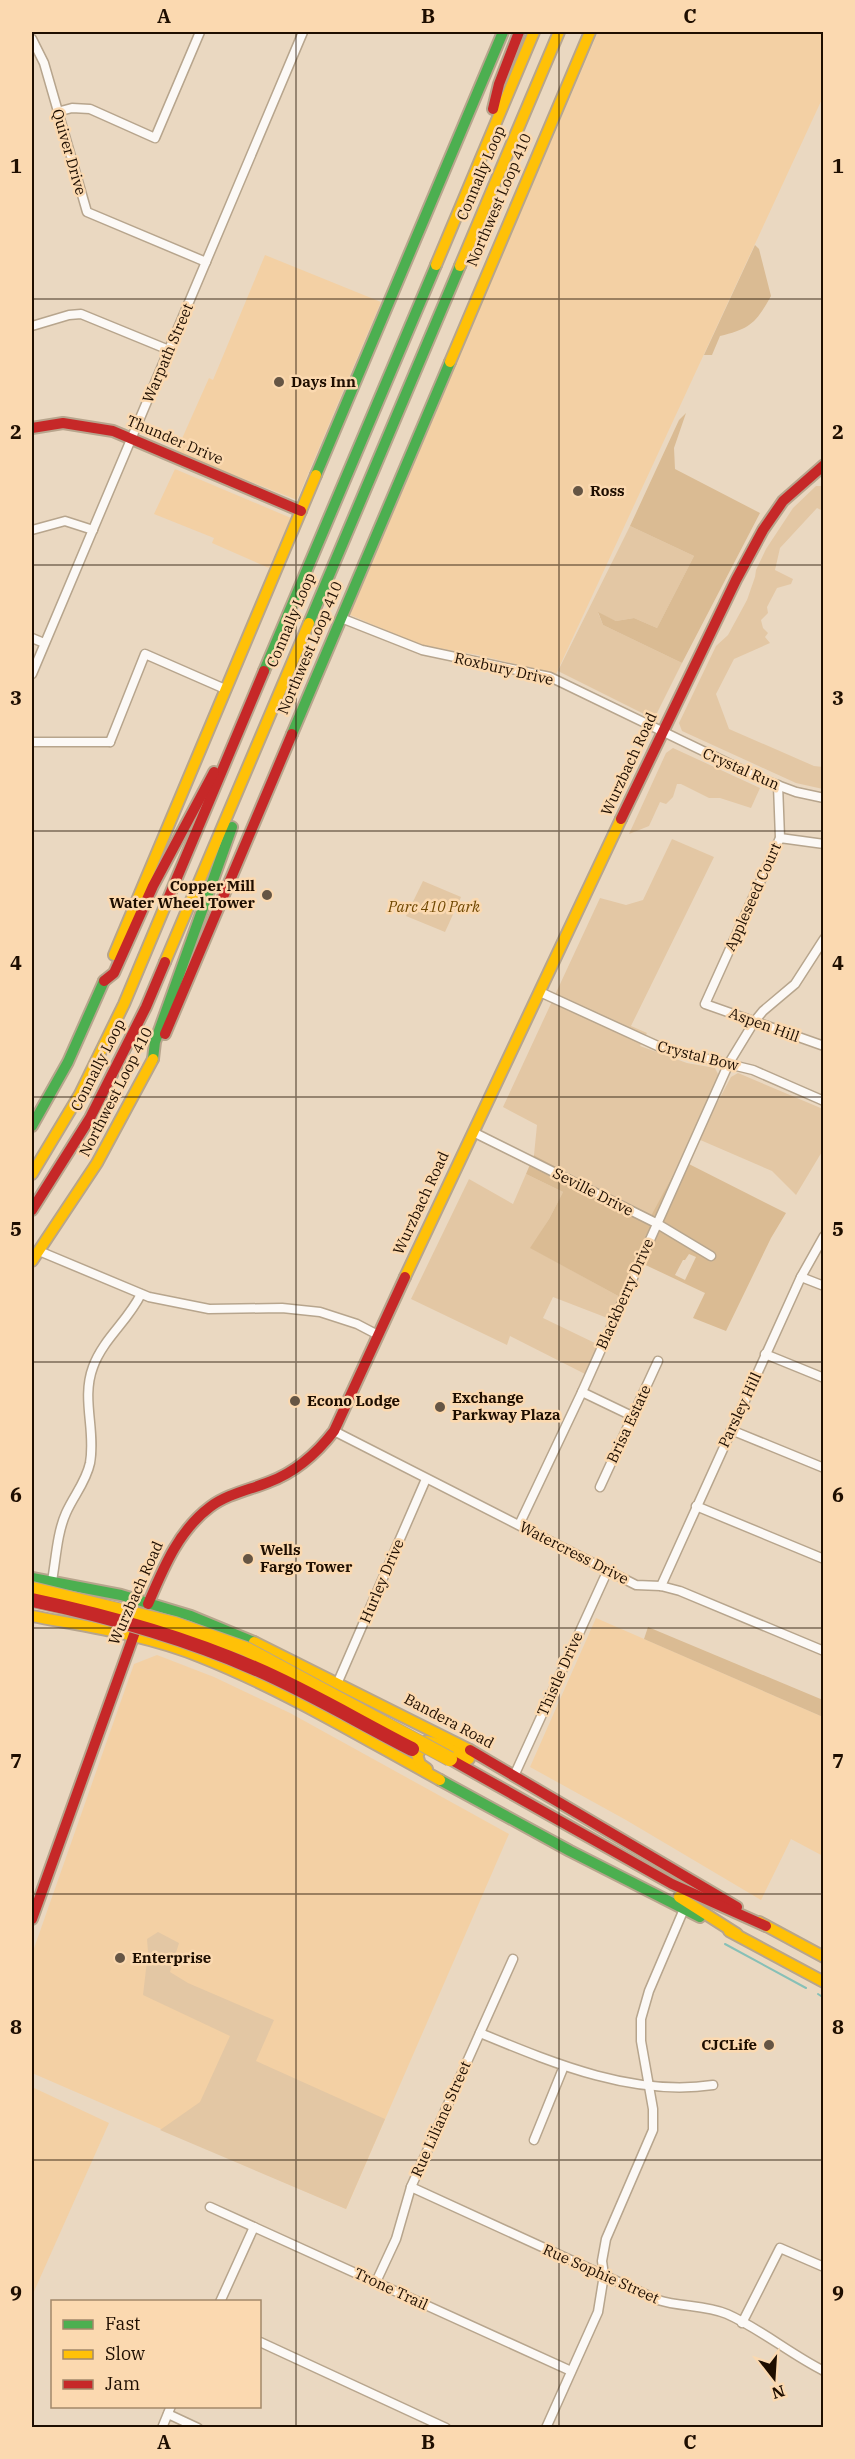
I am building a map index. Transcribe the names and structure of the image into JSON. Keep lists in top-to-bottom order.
{
  "streets": {
    "main road": [
      "Connally Loop",
      "Northwest Loop 410",
      "Thunder Drive",
      "Wurzbach Road",
      "Bandera Road"
    ],
    "street": [
      "Quiver Drive",
      "Warpath Street",
      "Roxbury Drive",
      "Crystal Run",
      "Appleseed Court",
      "Aspen Hill",
      "Crystal Bow",
      "Seville Drive",
      "Blackberry Drive",
      "Parsley Hill",
      "Brisa Estate",
      "Watercress Drive",
      "Hurley Drive",
      "Thistle Drive",
      "Rue Liliane Street",
      "Rue Sophie Street",
      "Trone Trail"
    ]
  },
  "crossings": [
    ["Quiver Drive", "Warpath Street"],
    ["Northwest Loop 410", "Roxbury Drive"],
    ["Warpath Street", "Thunder Drive"],
    ["Roxbury Drive", "Wurzbach Road"],
    ["Roxbury Drive", "Crystal Run"],
    ["Wurzbach Road", "Crystal Run"],
    ["Wurzbach Road", "Crystal Bow"],
    ["Wurzbach Road", "Seville Drive"],
    ["Wurzbach Road", "Watercress Drive"],
    ["Wurzbach Road", "Bandera Road"],
    ["Crystal Run", "Appleseed Court"],
    ["Appleseed Court", "Aspen Hill"],
    ["Aspen Hill", "Blackberry Drive"],
    ["Crystal Bow", "Blackberry Drive"],
    ["Seville Drive", "Blackberry Drive"],
    ["Blackberry Drive", "Watercress Drive"],
    ["Parsley Hill", "Watercress Drive"],
    ["Watercress Drive", "Hurley Drive"],
    ["Watercress Drive", "Thistle Drive"],
    ["Hurley Drive", "Bandera Road"],
    ["Thistle Drive", "Bandera Road"],
    ["Rue Liliane Street", "Rue Sophie Street"],
    ["Rue Liliane Street", "Trone Trail"]
  ],
  "parks": ["Parc 410 Park"],
  "places": [
    "Days Inn",
    "Ross",
    "Copper Mill Water Wheel Tower",
    "Econo Lodge",
    "Exchange Parkway Plaza",
    "Wells Fargo Tower",
    "Enterprise",
    "CJCLife"
  ],
  "legend": ["Fast", "Slow", "Jam"],
  "north": "bottom",
  "grid": {
    "columns": ["A", "B", "C"],
    "rows": [
      "1",
      "2",
      "3",
      "4",
      "5",
      "6",
      "7",
      "8",
      "9"
    ]
  }
}
